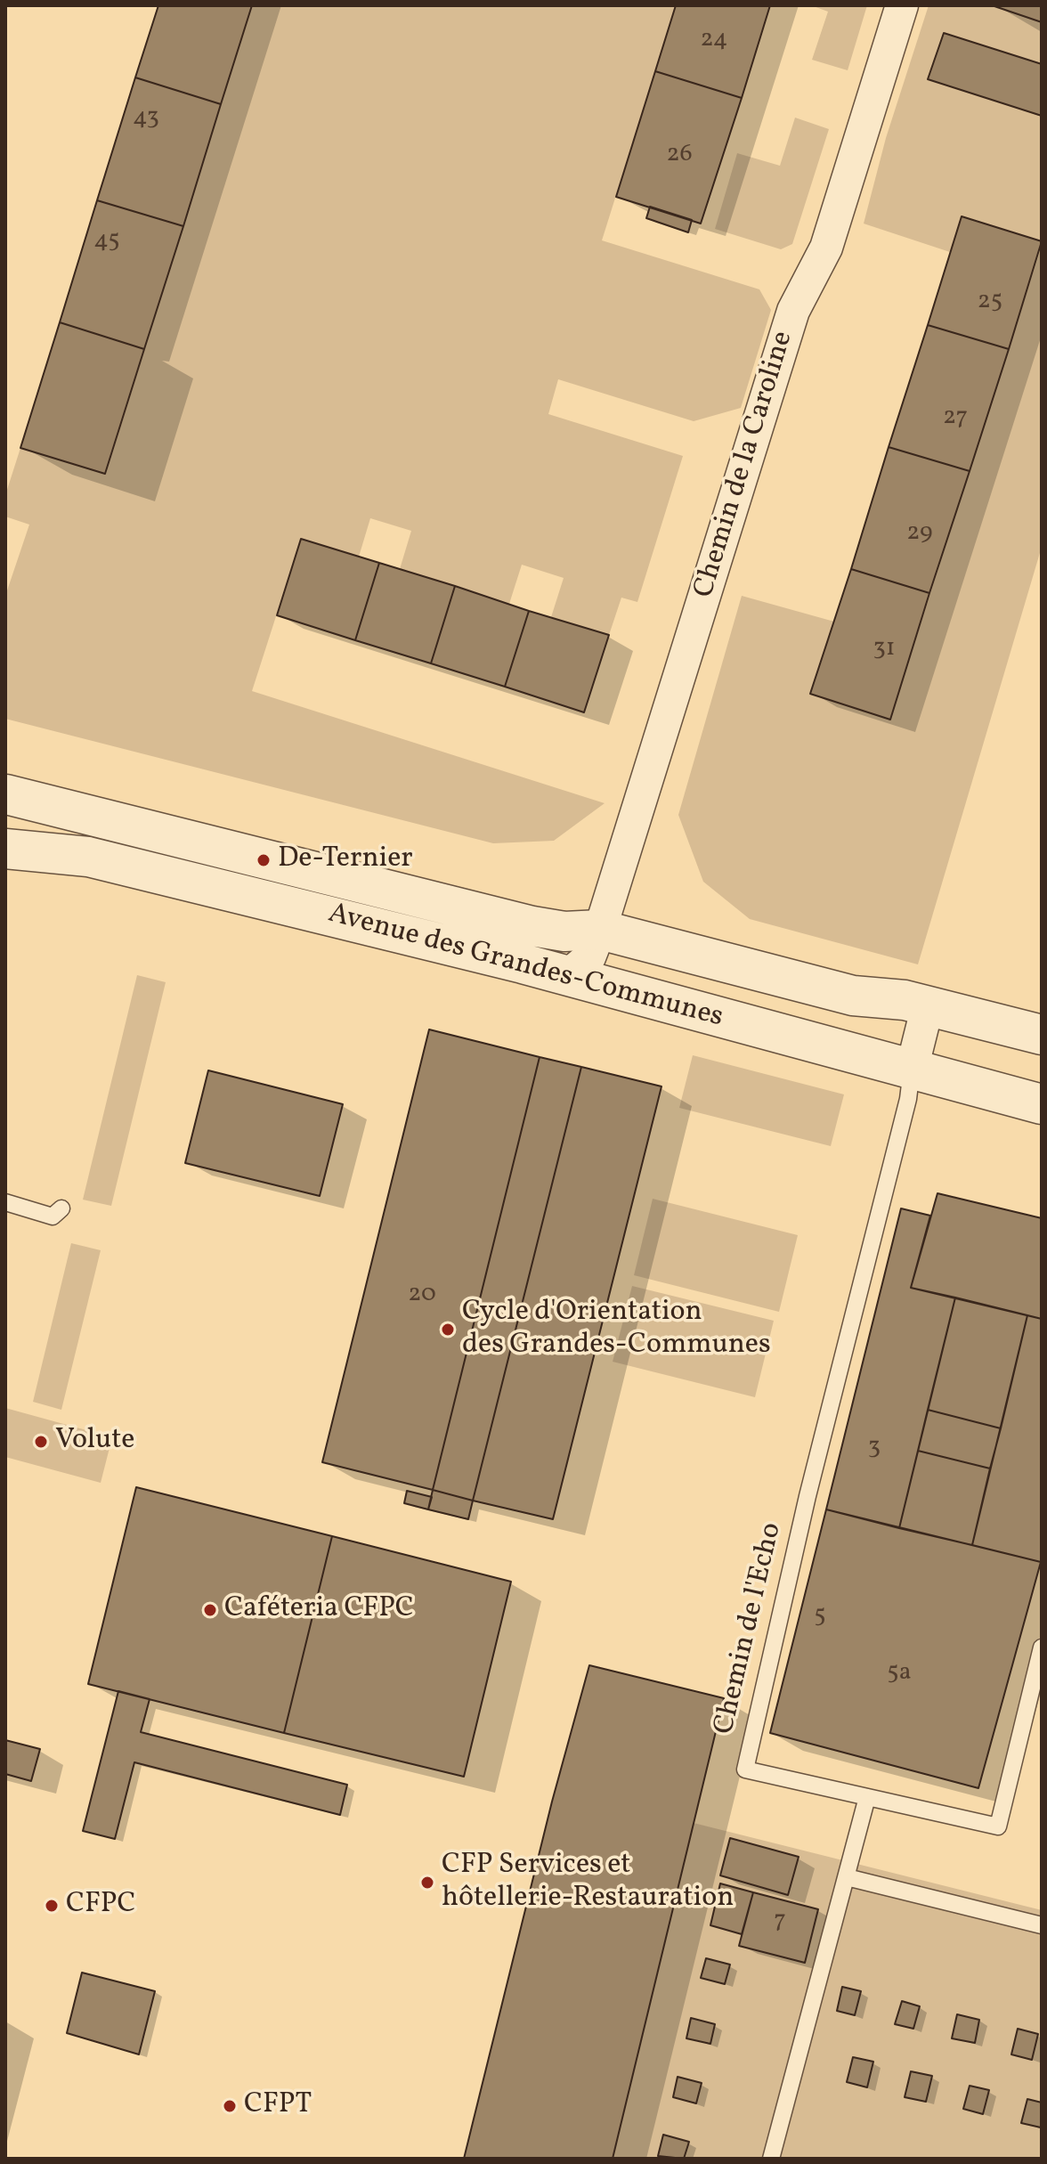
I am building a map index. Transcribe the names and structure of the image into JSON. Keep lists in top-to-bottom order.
{
  "streets": {
    "street": ["Chemin de la Caroline", "Avenue des Grandes-Communes"],
    "lane": ["Chemin de l'Echo"]
  },
  "crossings": [
    ["Chemin de la Caroline", "Avenue des Grandes-Communes"],
    ["Avenue des Grandes-Communes", "Chemin de l'Echo"]
  ],
  "places": [
    "De-Ternier",
    "Cycle d'Orientation des Grandes-Communes",
    "Volute",
    "Caféteria CFPC",
    "CFP Services et hôtellerie-Restauration",
    "CFPC",
    "CFPT"
  ],
  "house_numbers": [
    "24",
    "43",
    "26",
    "45",
    "25",
    "27",
    "29",
    "31",
    "20",
    "3",
    "5",
    "5a",
    "7"
  ]
}
